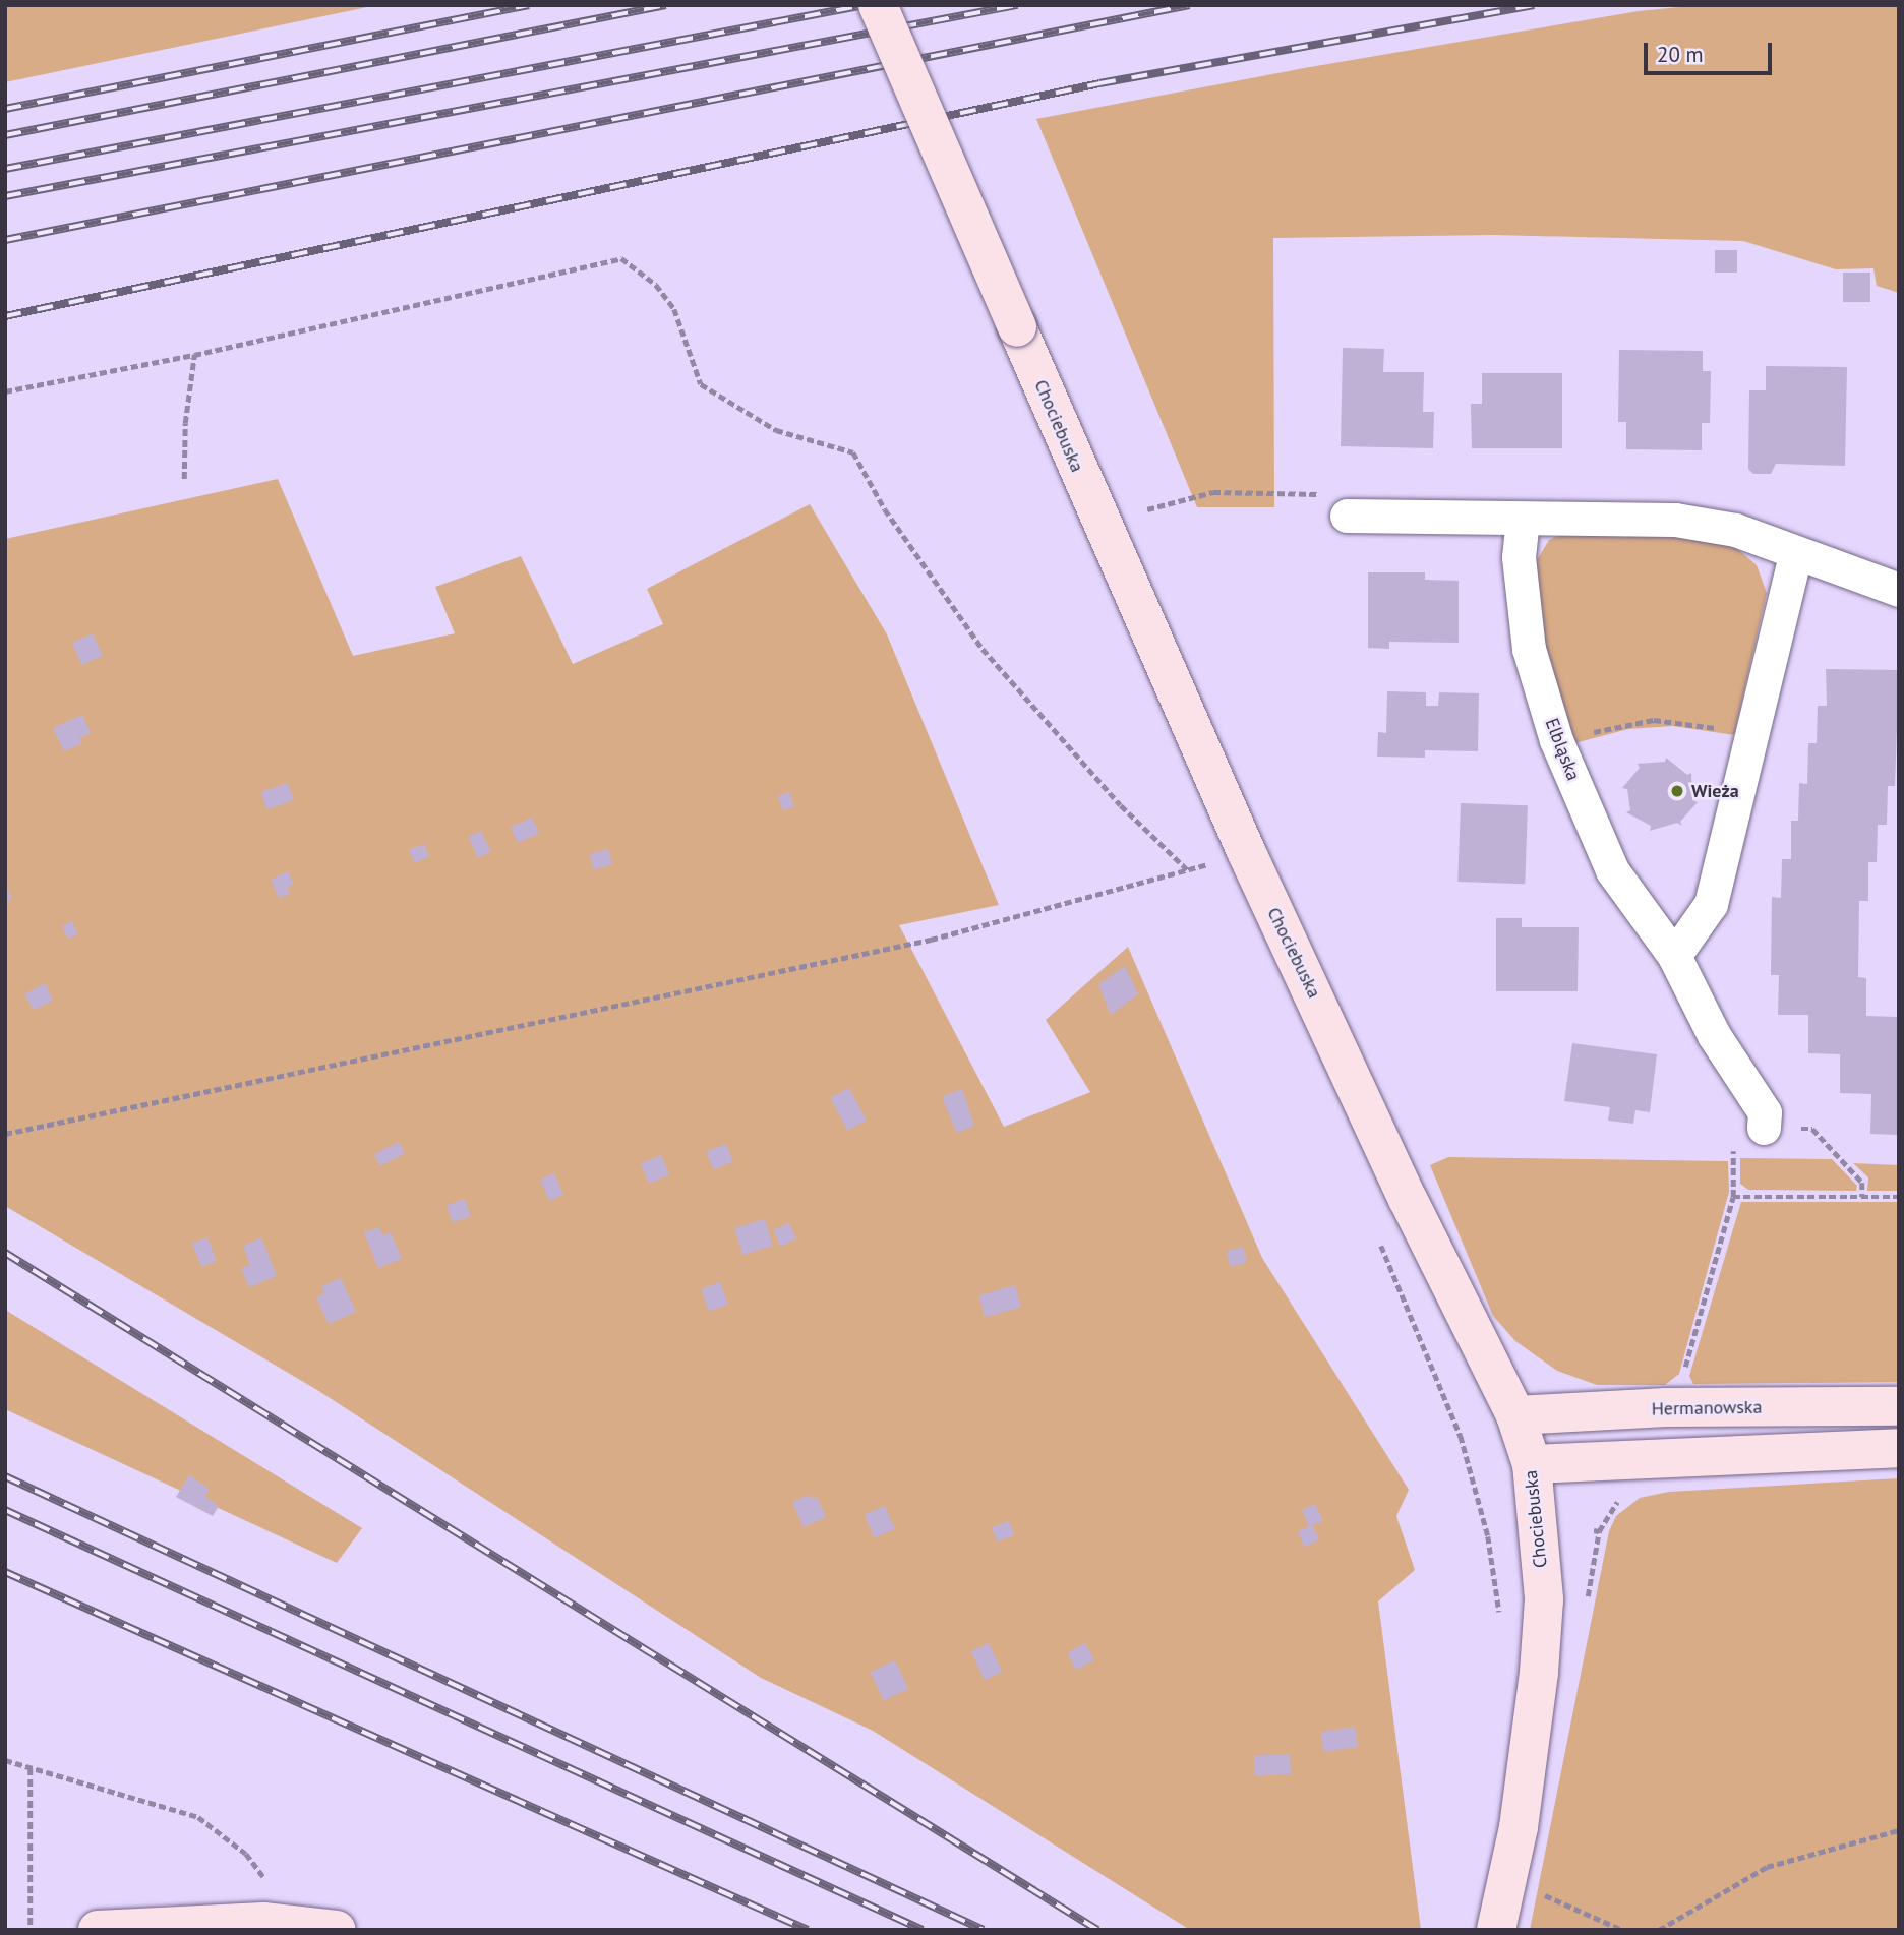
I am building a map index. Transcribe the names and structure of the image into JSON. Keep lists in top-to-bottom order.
{
  "streets": {
    "street": ["Chociebuska", "Elbląska", "Hermanowska"]
  },
  "crossings": [
    ["Chociebuska", "Hermanowska"]
  ],
  "places": ["Wieża"],
  "scale_bar": "20 m"
}
